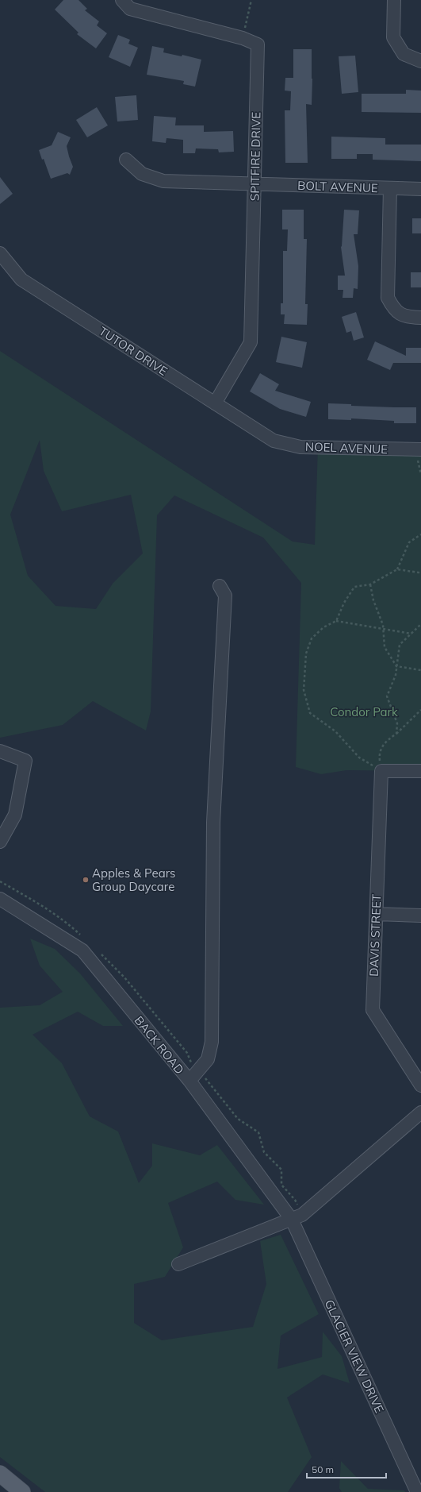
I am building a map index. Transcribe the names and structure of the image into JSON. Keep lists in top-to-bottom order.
{
  "streets": {
    "street": [
      "SPITFIRE DRIVE",
      "BOLT AVENUE",
      "TUTOR DRIVE",
      "NOEL AVENUE",
      "DAVIS STREET",
      "BACK ROAD",
      "GLACIER VIEW DRIVE"
    ]
  },
  "crossings": [
    ["SPITFIRE DRIVE", "BOLT AVENUE"],
    ["SPITFIRE DRIVE", "TUTOR DRIVE"],
    ["TUTOR DRIVE", "NOEL AVENUE"],
    ["BACK ROAD", "GLACIER VIEW DRIVE"]
  ],
  "parks": ["Condor Park"],
  "places": ["Apples & Pears Group Daycare"],
  "scale_bar": "50 m"
}
